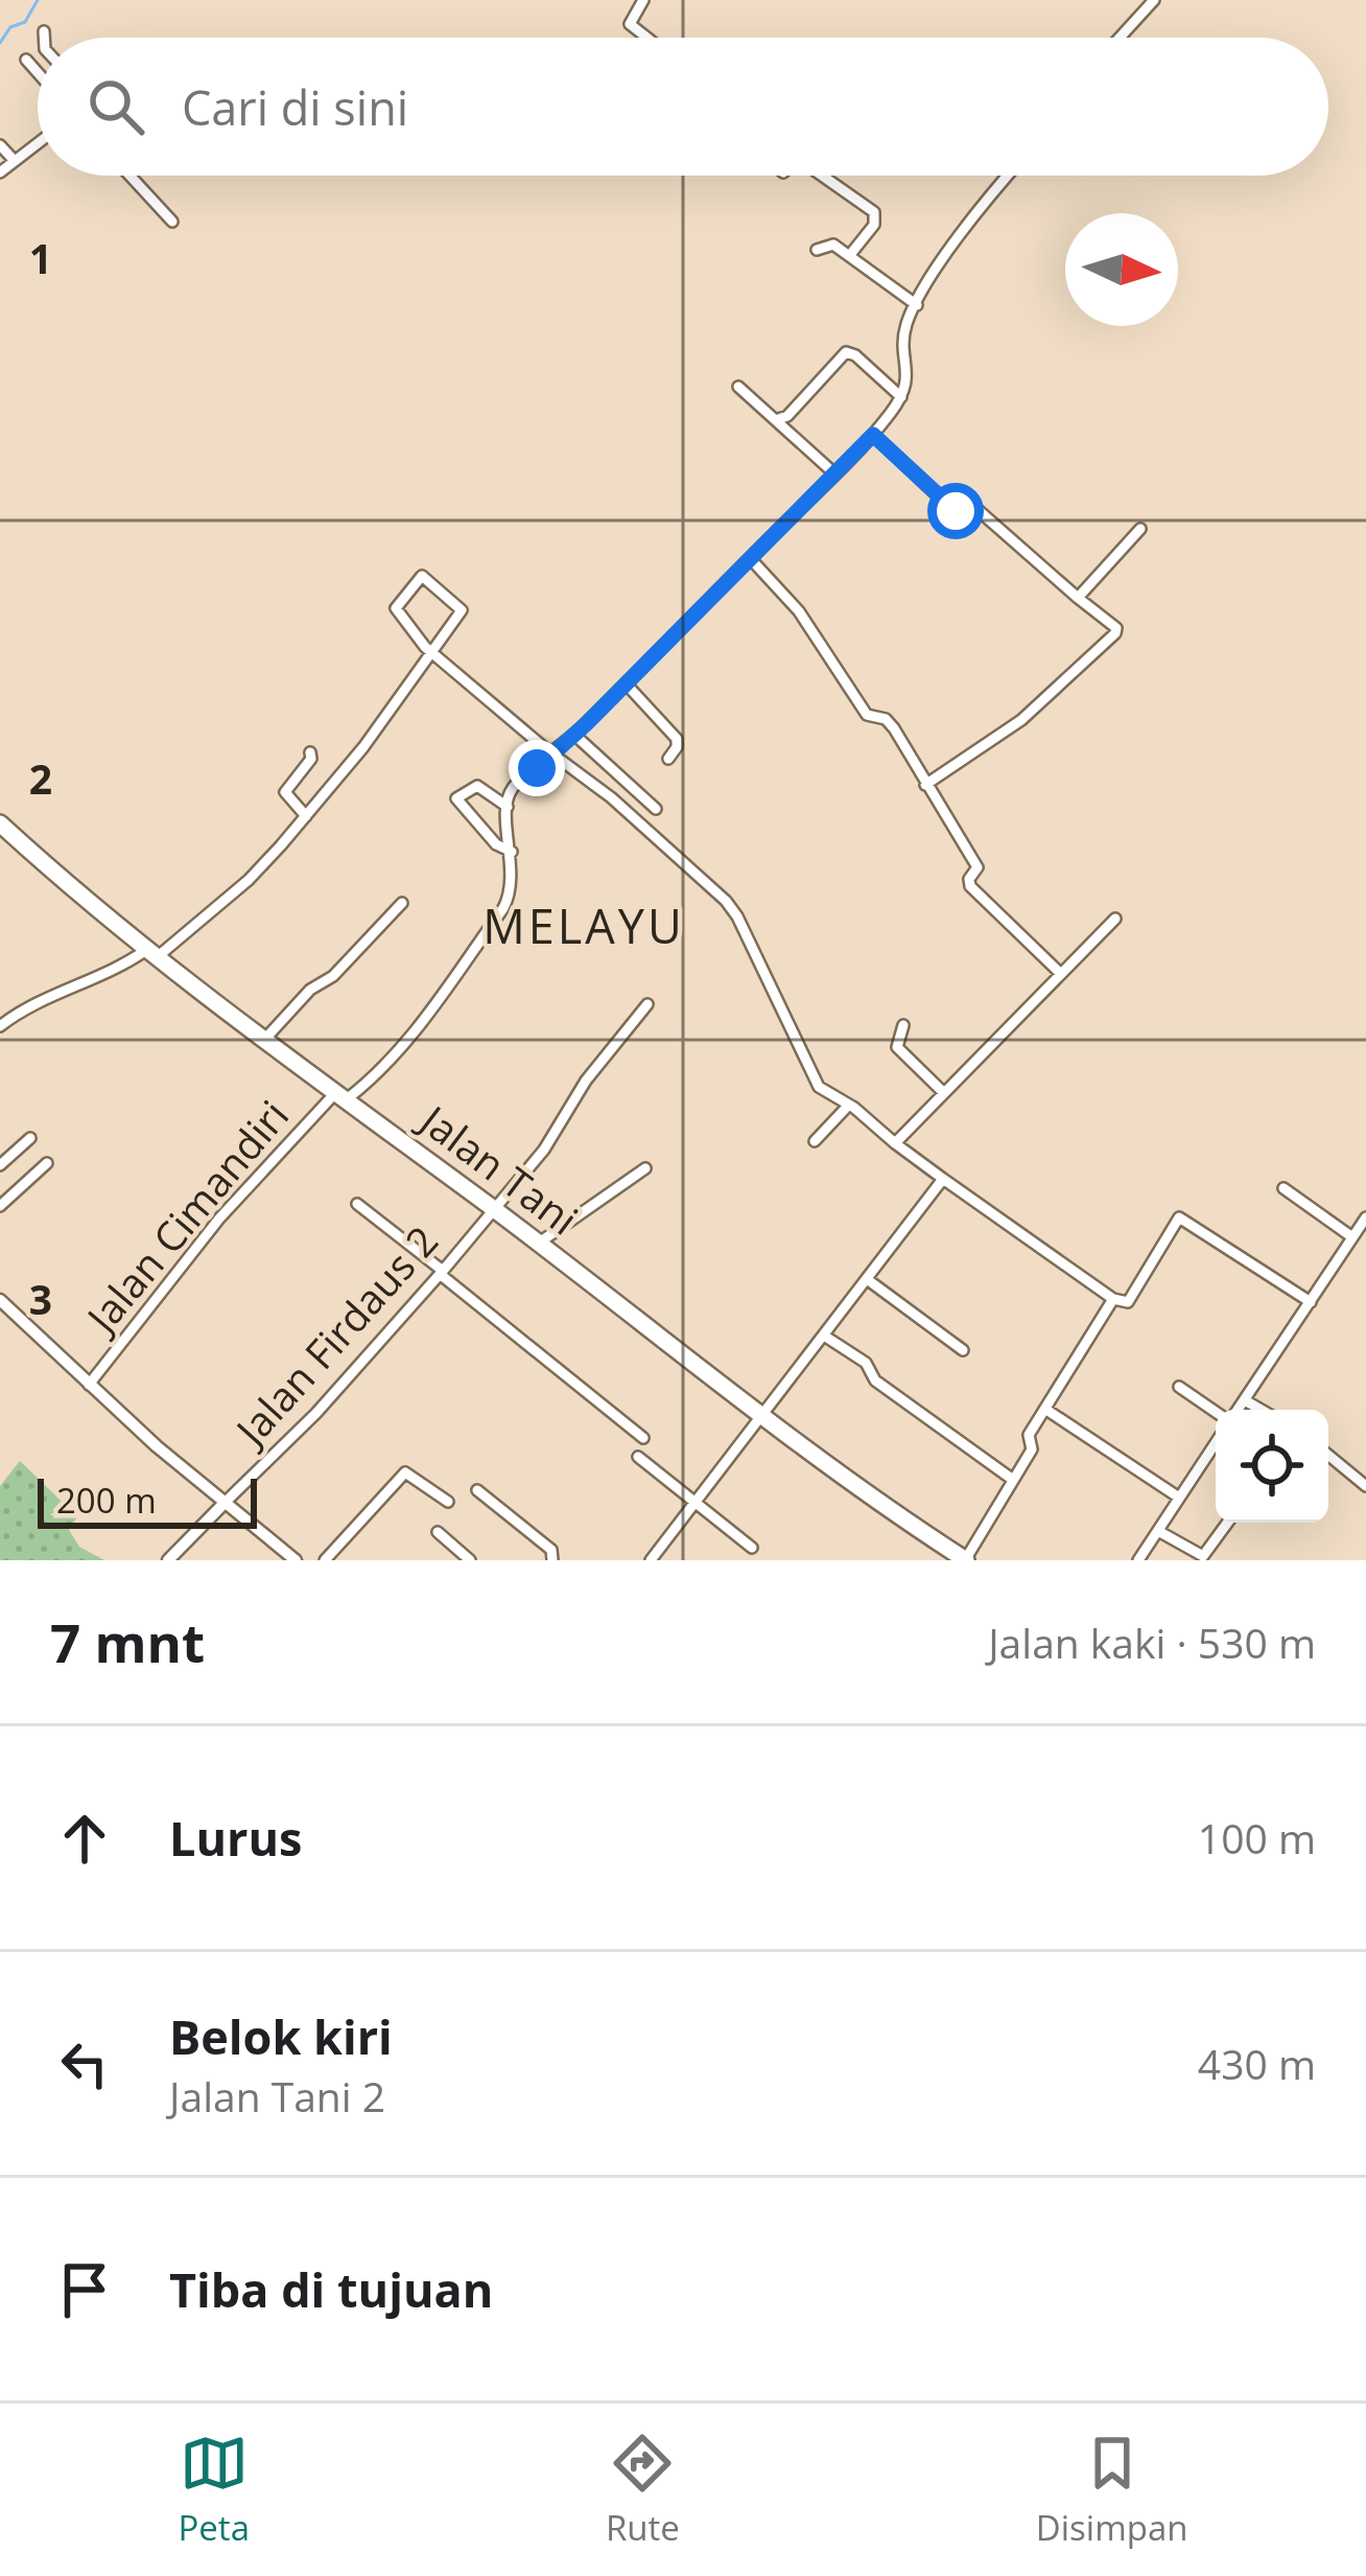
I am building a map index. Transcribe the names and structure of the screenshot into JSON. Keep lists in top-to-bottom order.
{
  "streets": {
    "highway": ["Jalan Tani"],
    "street": ["Jalan Cimandiri", "Jalan Firdaus 2"]
  },
  "crossings": [
    ["Jalan Tani", "Jalan Cimandiri"],
    ["Jalan Tani", "Jalan Firdaus 2"]
  ],
  "districts": ["MELAYU"],
  "scale_bar": "200 m",
  "north": "right",
  "page": {
    "search": "Cari di sini",
    "scale": "200 m",
    "heading": ["7 mnt", "Jalan kaki · 530 m"],
    "list": [
      ["Lurus", "100 m"],
      ["Belok kiri", "Jalan Tani 2", "430 m"],
      "Tiba di tujuan"
    ],
    "nav": ["Peta", "Rute", "Disimpan"]
  },
  "grid": {
    "rows": ["1", "2", "3"]
  }
}
